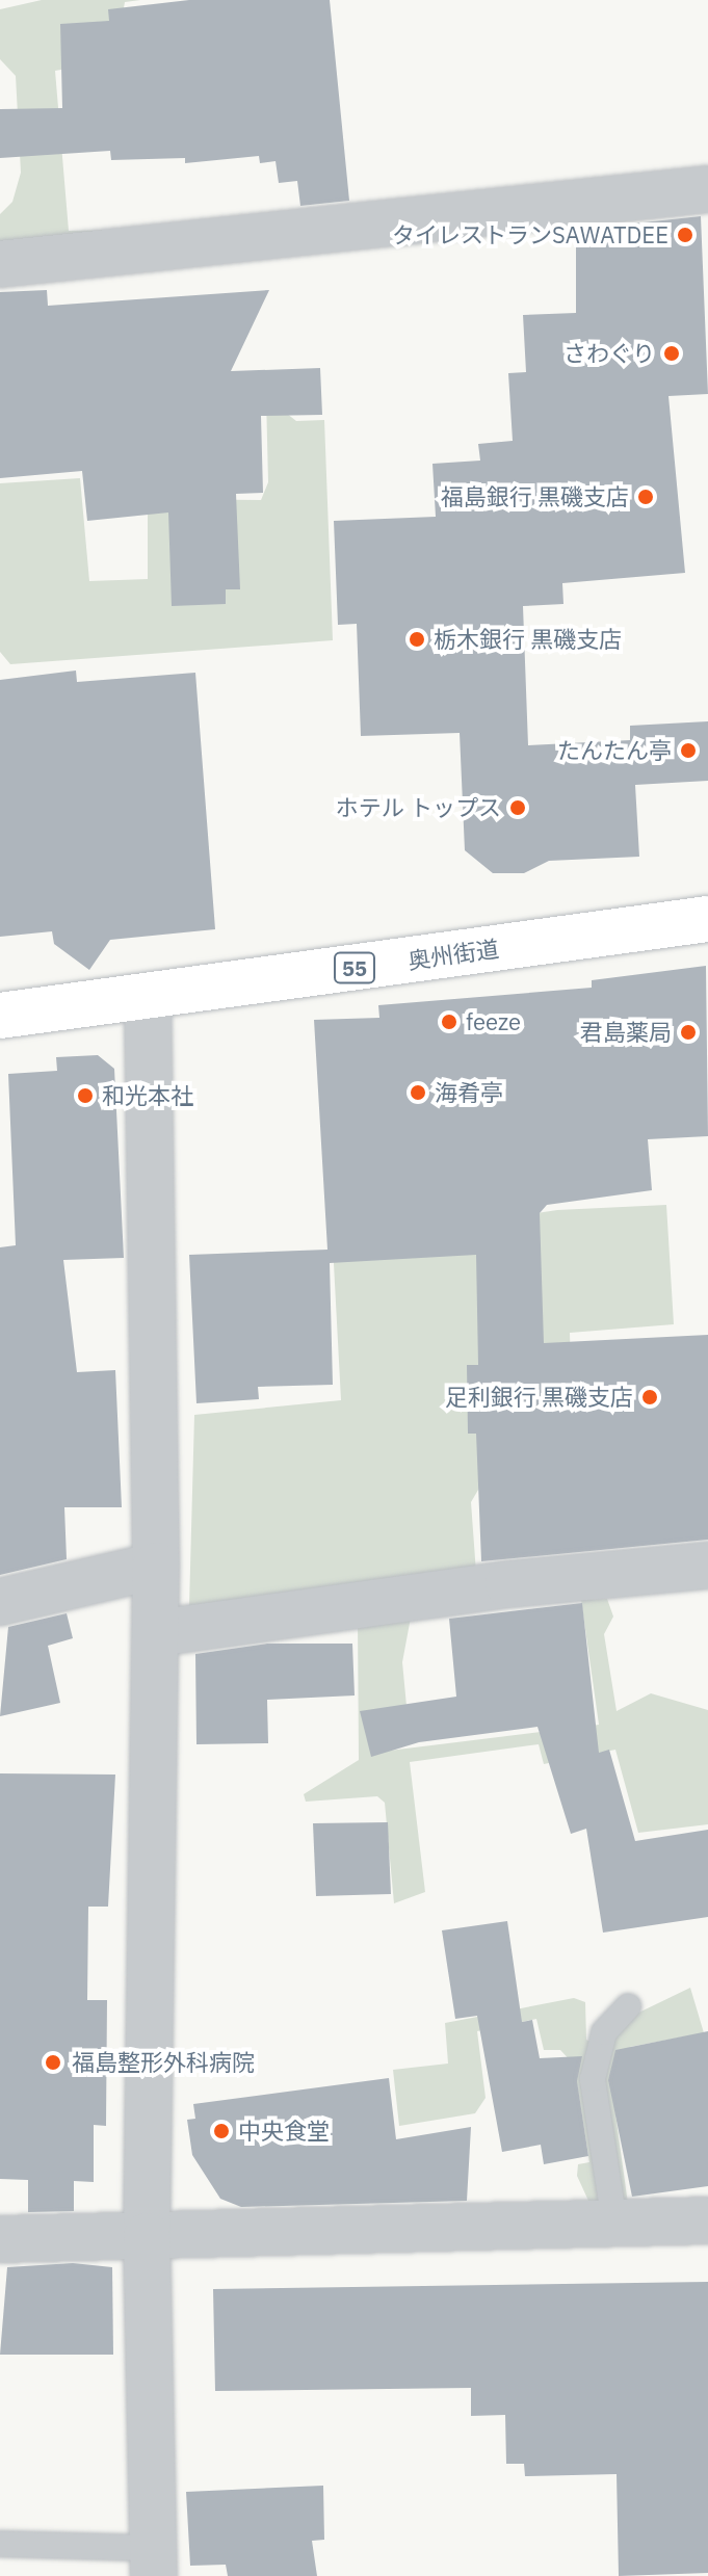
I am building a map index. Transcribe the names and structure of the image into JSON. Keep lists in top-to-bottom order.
{
  "streets": {
    "main road": ["奥州街道", "55"]
  },
  "places": [
    "タイレストランSAWATDEE",
    "さわぐり",
    "福島銀行 黒磯支店",
    "栃木銀行 黒磯支店",
    "たんたん亭",
    "ホテル トップス",
    "feeze",
    "君島薬局",
    "海肴亭",
    "和光本社",
    "足利銀行 黒磯支店",
    "福島整形外科病院",
    "中央食堂"
  ]
}
